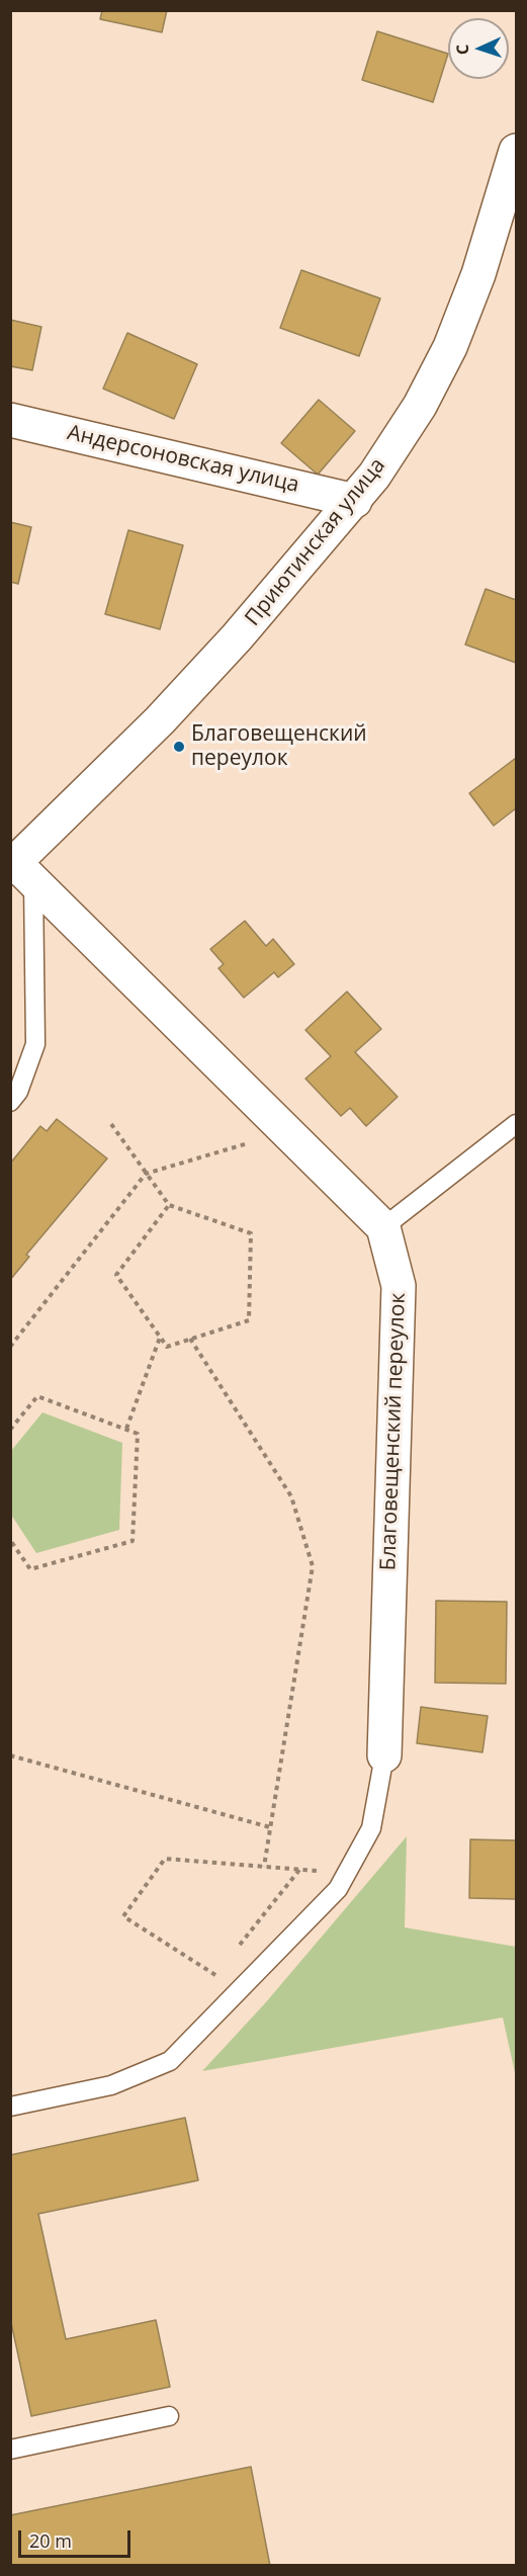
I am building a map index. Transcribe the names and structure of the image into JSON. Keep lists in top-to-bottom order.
{
  "streets": {
    "street": ["Андерсоновская улица", "Приютинская улица", "Благовещенский переулок"]
  },
  "crossings": [
    ["Андерсоновская улица", "Приютинская улица"]
  ],
  "places": ["Благовещенский переулок"],
  "scale_bar": "20 m",
  "north": "left"
}
